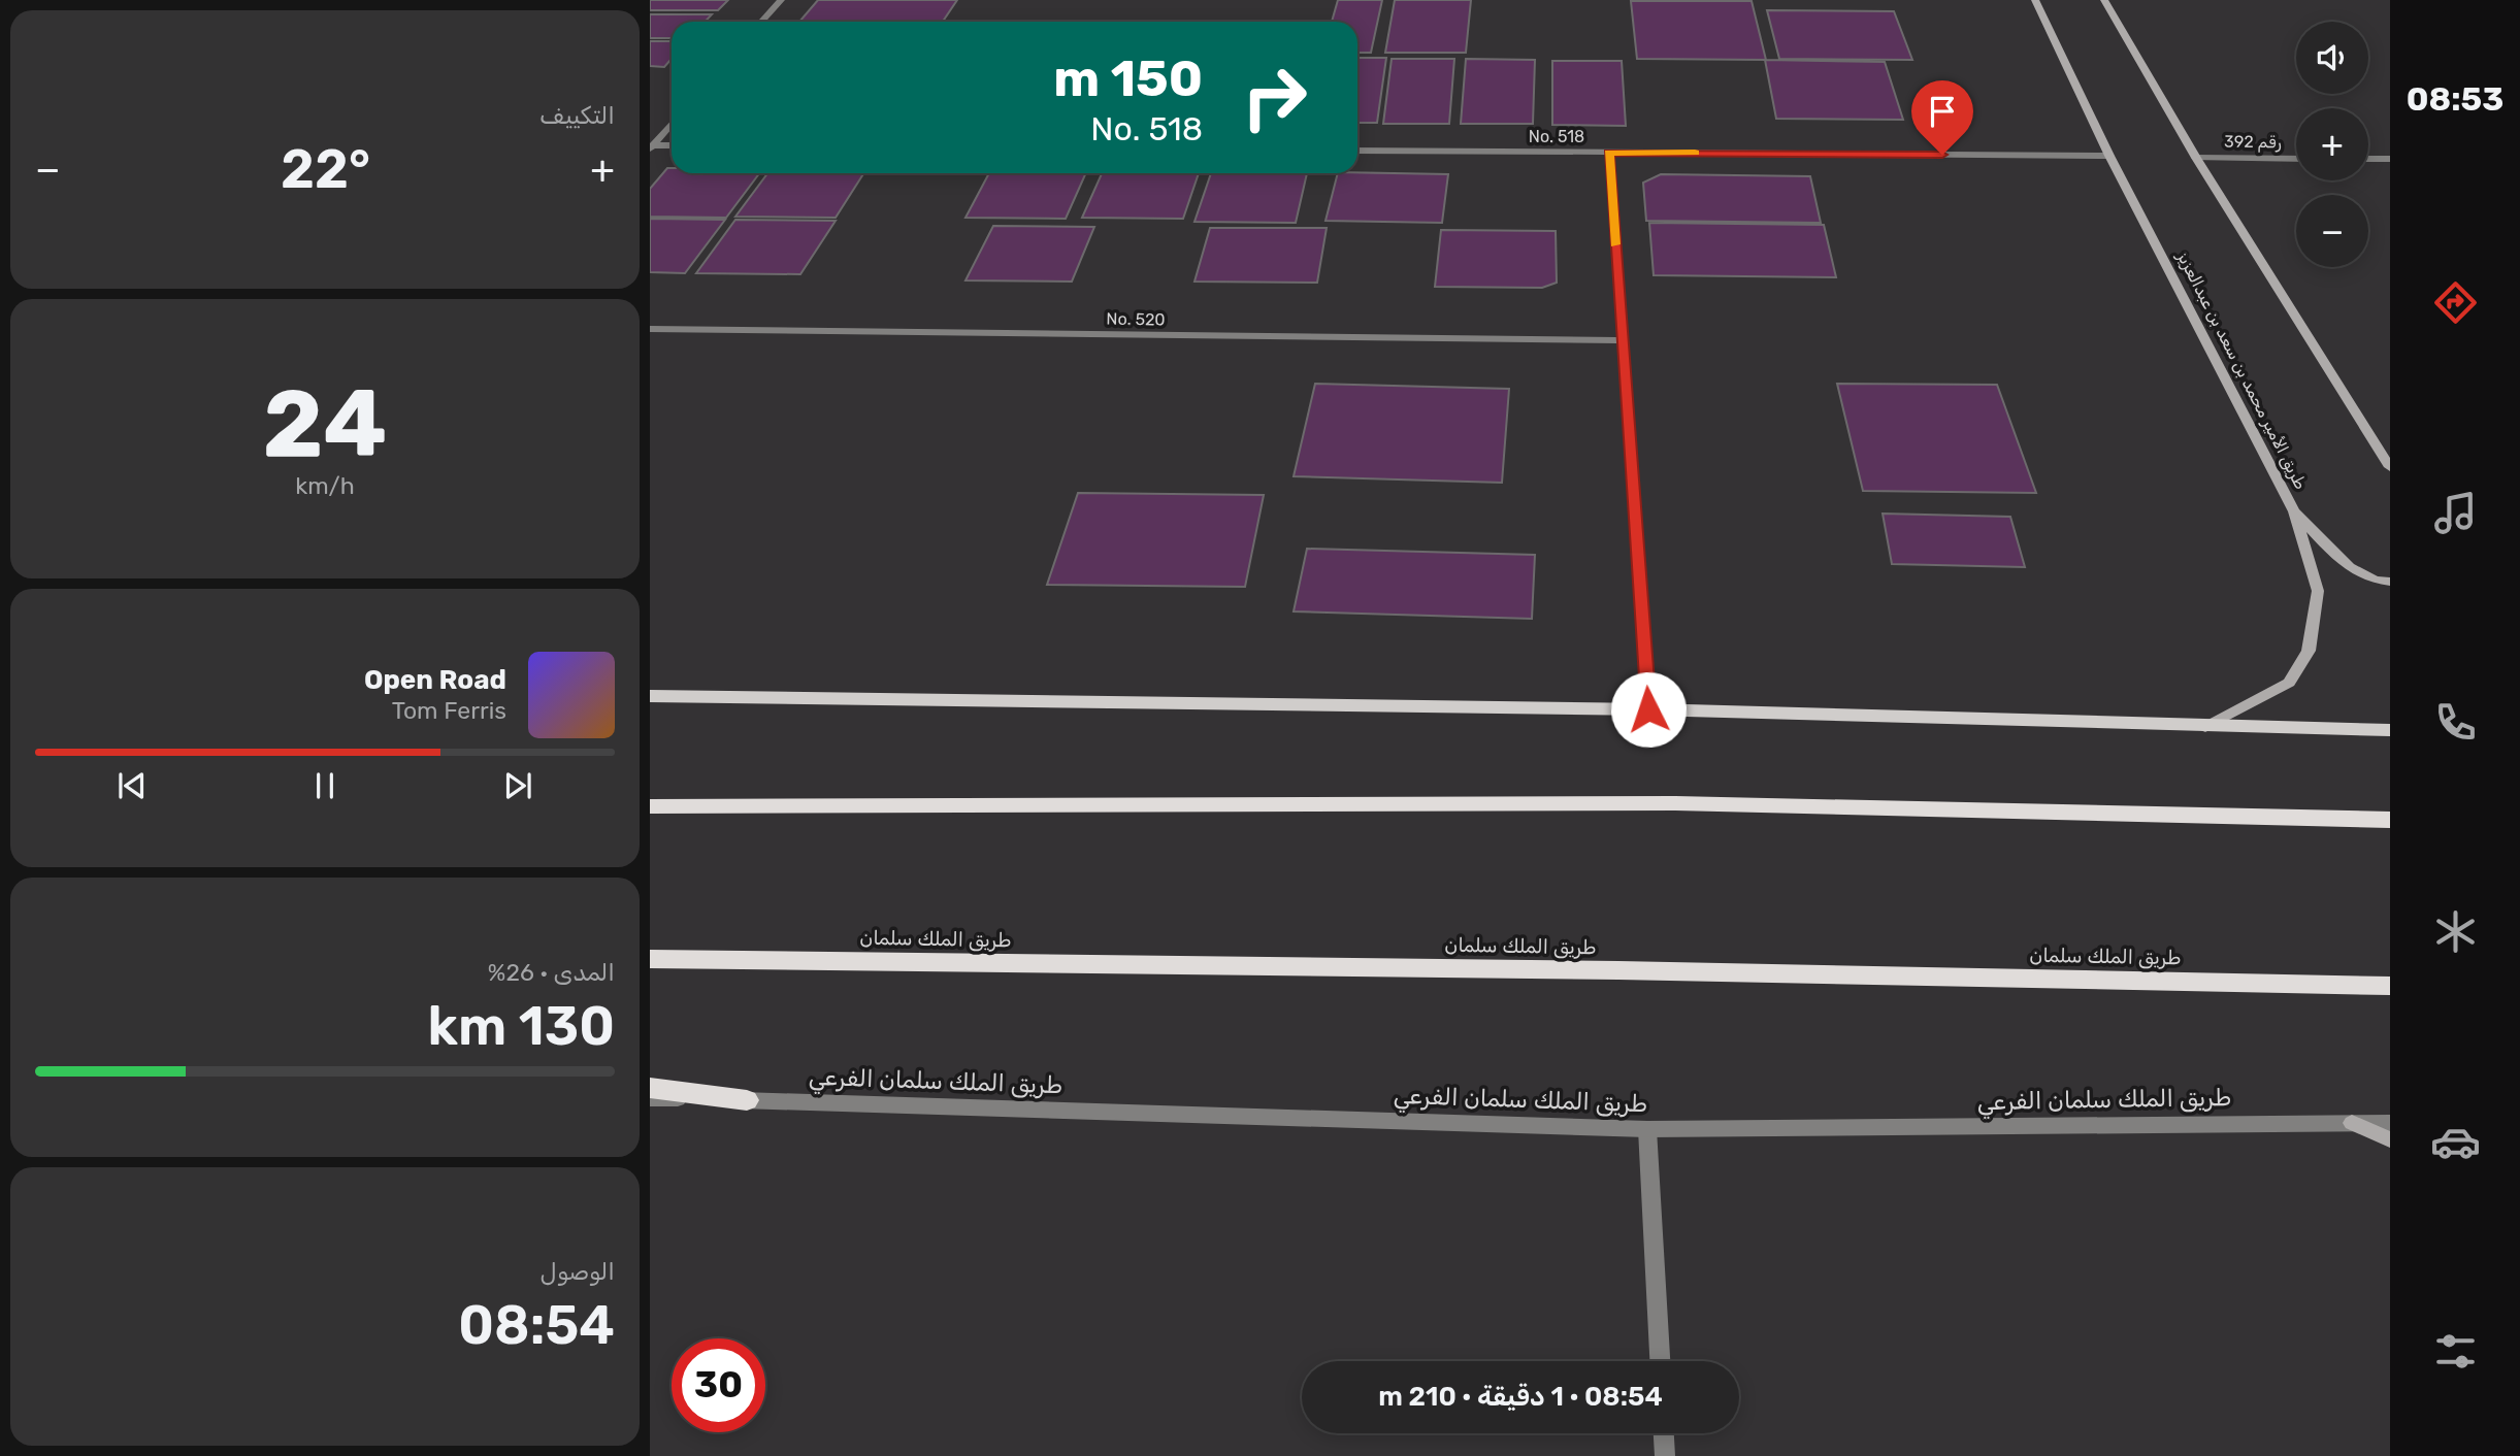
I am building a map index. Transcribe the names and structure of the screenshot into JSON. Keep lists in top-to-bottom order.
{
  "streets": {
    "highway": ["طريق الملك سلمان"],
    "main road": ["طريق الأمير محمد بن سعد بن عبدالعزيز"],
    "street": [
      "No. 518",
      "رقم 392",
      "No. 520",
      "طريق الملك سلمان الفرعي"
    ]
  },
  "crossings": [
    ["No. 518", "طريق الأمير محمد بن سعد بن عبدالعزيز"]
  ],
  "page": {
    "tabs": "08:53",
    "tile": [
      "التكييف",
      ["24", "km/h"],
      ["المدى · 26%", "130 km"],
      ["الوصول", "08:54"]
    ],
    "map_buttons": ["+", "−"],
    "turn": ["150 m", "No. 518"],
    "heat": ["−", "22°", "+"],
    "song": ["Open Road", "Tom Ferris"],
    "limit": "30",
    "trip": "08:54 · 1 دقيقة · 210 m"
  }
}
